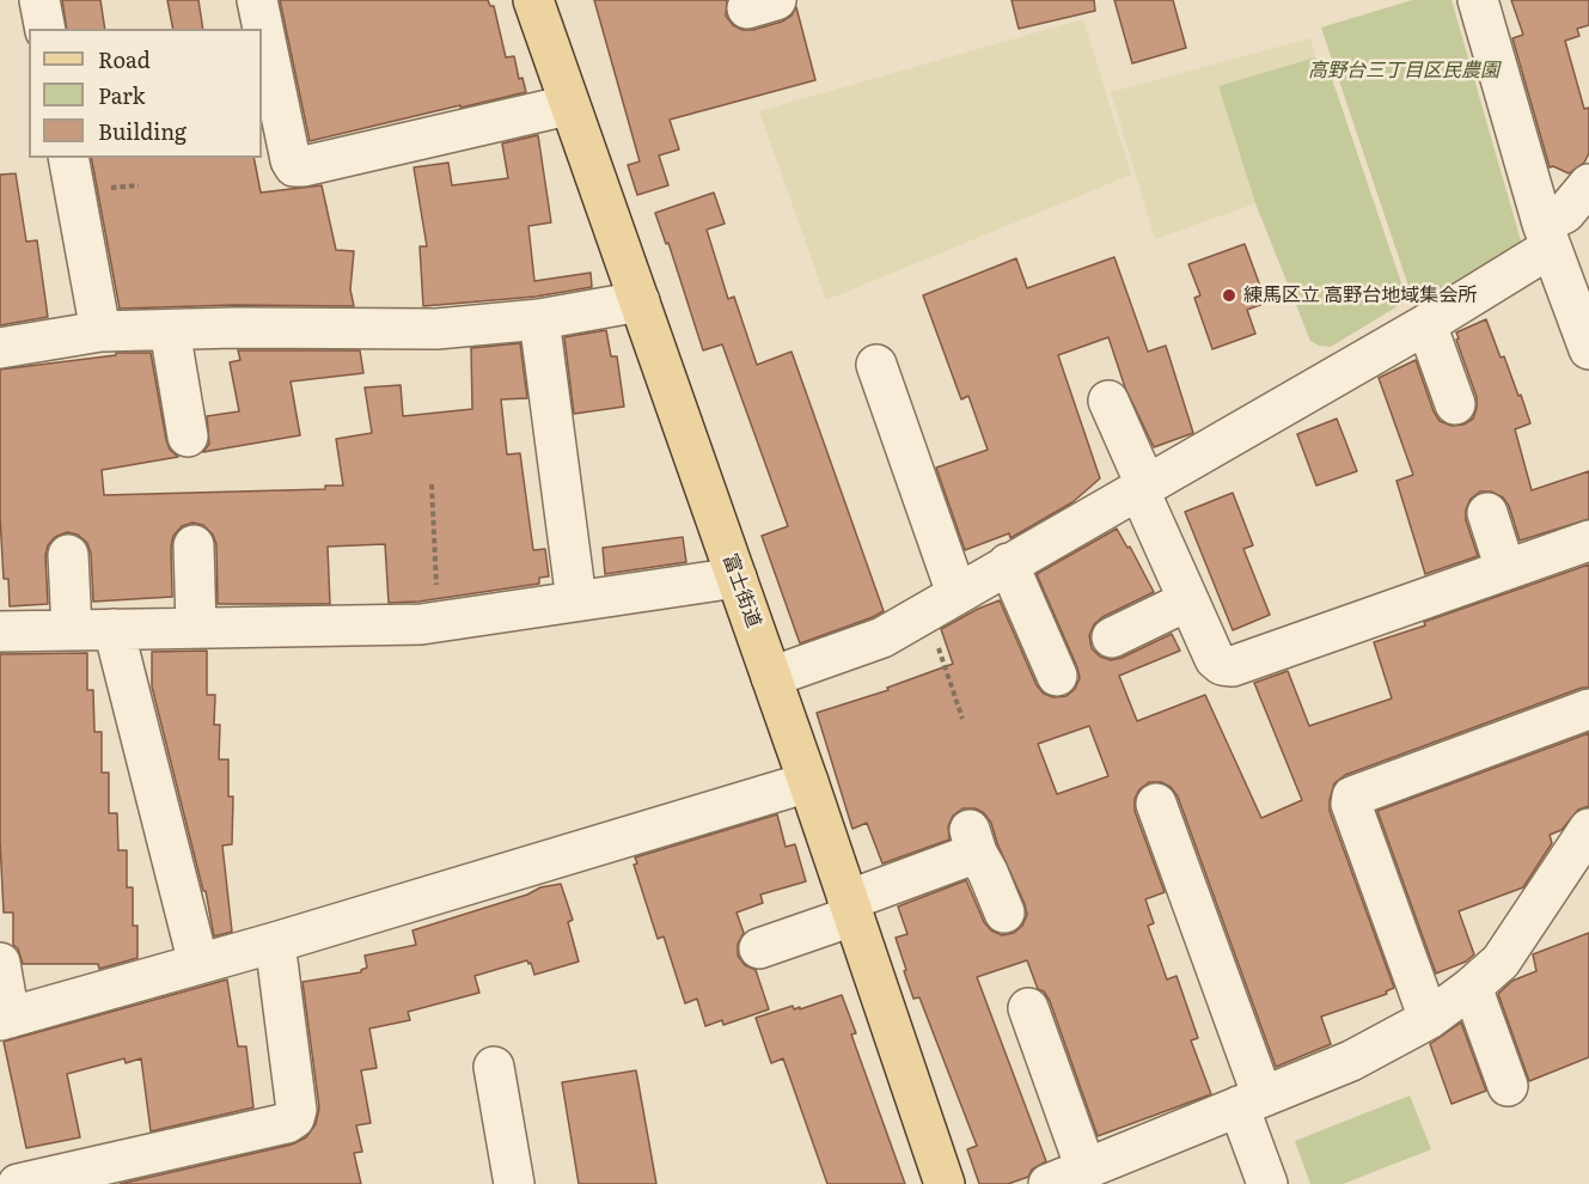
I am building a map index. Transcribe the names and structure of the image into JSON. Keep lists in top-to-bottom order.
{
  "streets": {
    "main road": ["富士街道"]
  },
  "parks": ["高野台三丁目区民農園"],
  "places": ["練馬区立 高野台地域集会所"],
  "legend": ["Road", "Park", "Building"]
}
